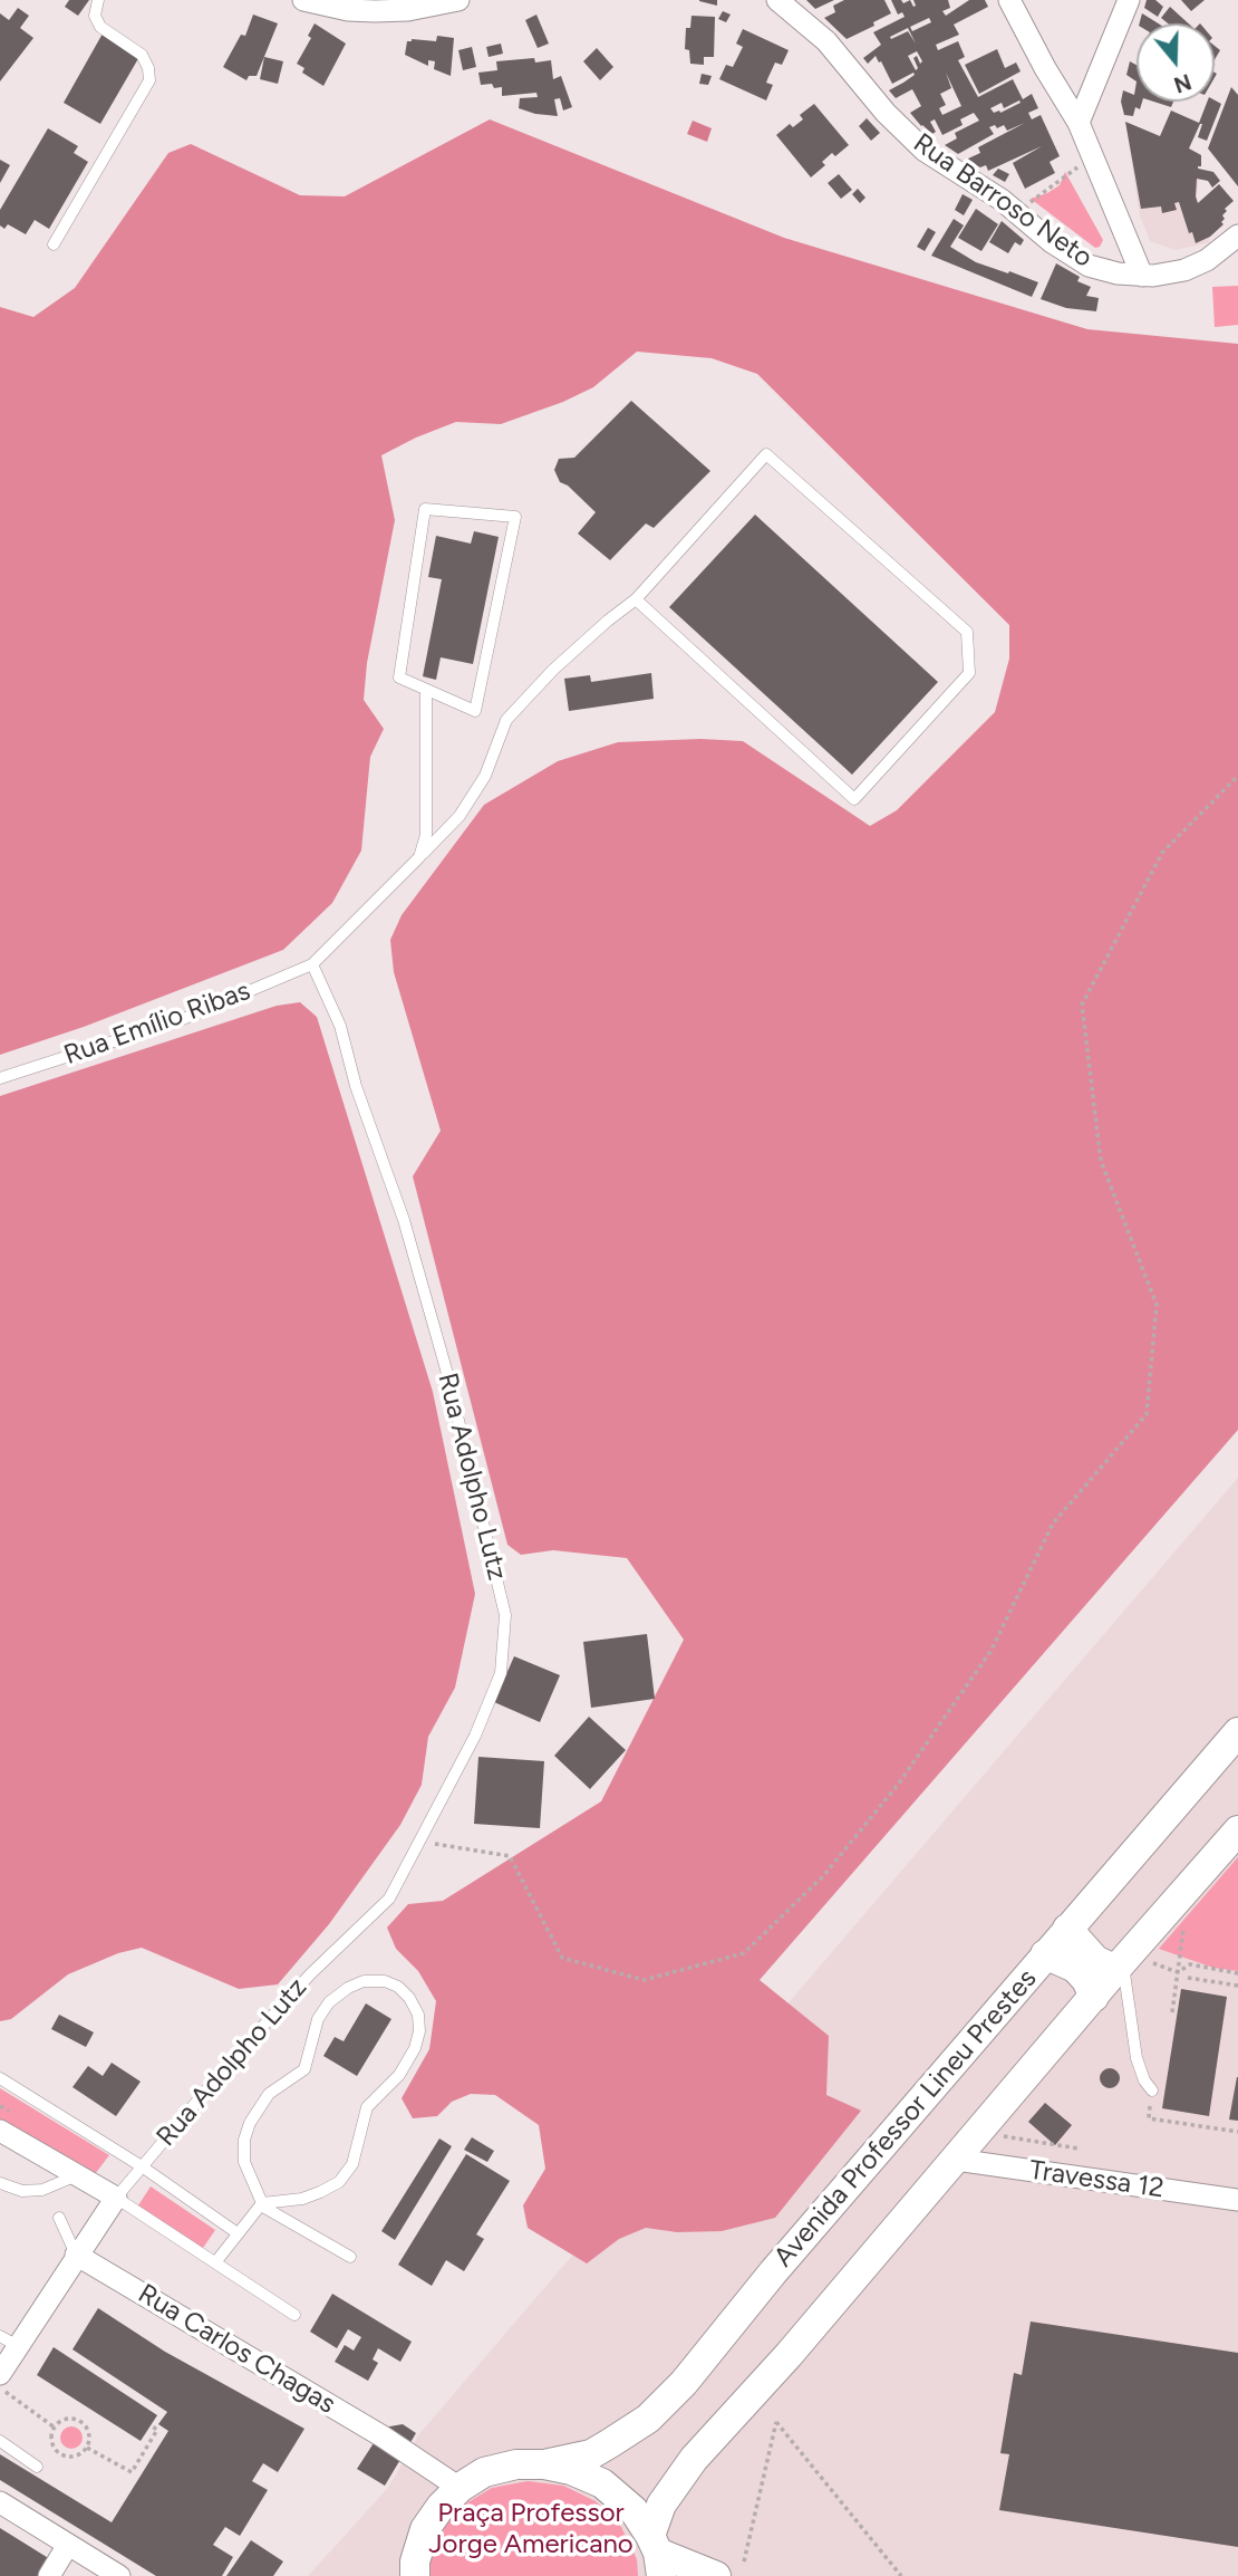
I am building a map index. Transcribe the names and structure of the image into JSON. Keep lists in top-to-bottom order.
{
  "streets": {
    "main road": ["Avenida Professor Lineu Prestes"],
    "street": ["Rua Barroso Neto", "Travessa 12", "Rua Carlos Chagas"],
    "lane": ["Rua Emílio Ribas", "Rua Adolpho Lutz"]
  },
  "crossings": [
    ["Rua Emílio Ribas", "Rua Adolpho Lutz"]
  ],
  "parks": ["Praça Professor Jorge Americano"],
  "north": "bottom"
}
